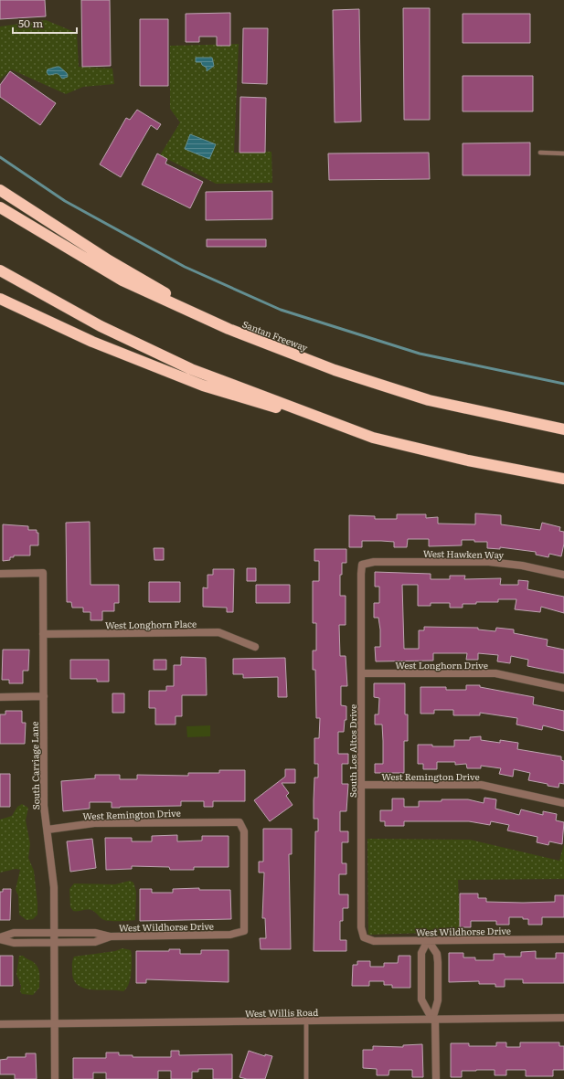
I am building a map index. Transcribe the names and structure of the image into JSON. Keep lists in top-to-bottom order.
{
  "streets": {
    "highway": ["Santan Freeway"],
    "street": [
      "West Hawken Way",
      "West Longhorn Place",
      "West Longhorn Drive",
      "South Los Altos Drive",
      "South Carriage Lane",
      "West Remington Drive",
      "West Wildhorse Drive",
      "West Willis Road"
    ]
  },
  "crossings": [
    ["West Hawken Way", "South Los Altos Drive"],
    ["West Longhorn Place", "South Carriage Lane"],
    ["West Longhorn Drive", "South Los Altos Drive"],
    ["South Los Altos Drive", "West Remington Drive"],
    ["South Los Altos Drive", "West Wildhorse Drive"],
    ["South Carriage Lane", "West Remington Drive"],
    ["South Carriage Lane", "West Wildhorse Drive"],
    ["South Carriage Lane", "West Willis Road"],
    ["West Remington Drive", "West Wildhorse Drive"]
  ],
  "scale_bar": "50 m"
}
